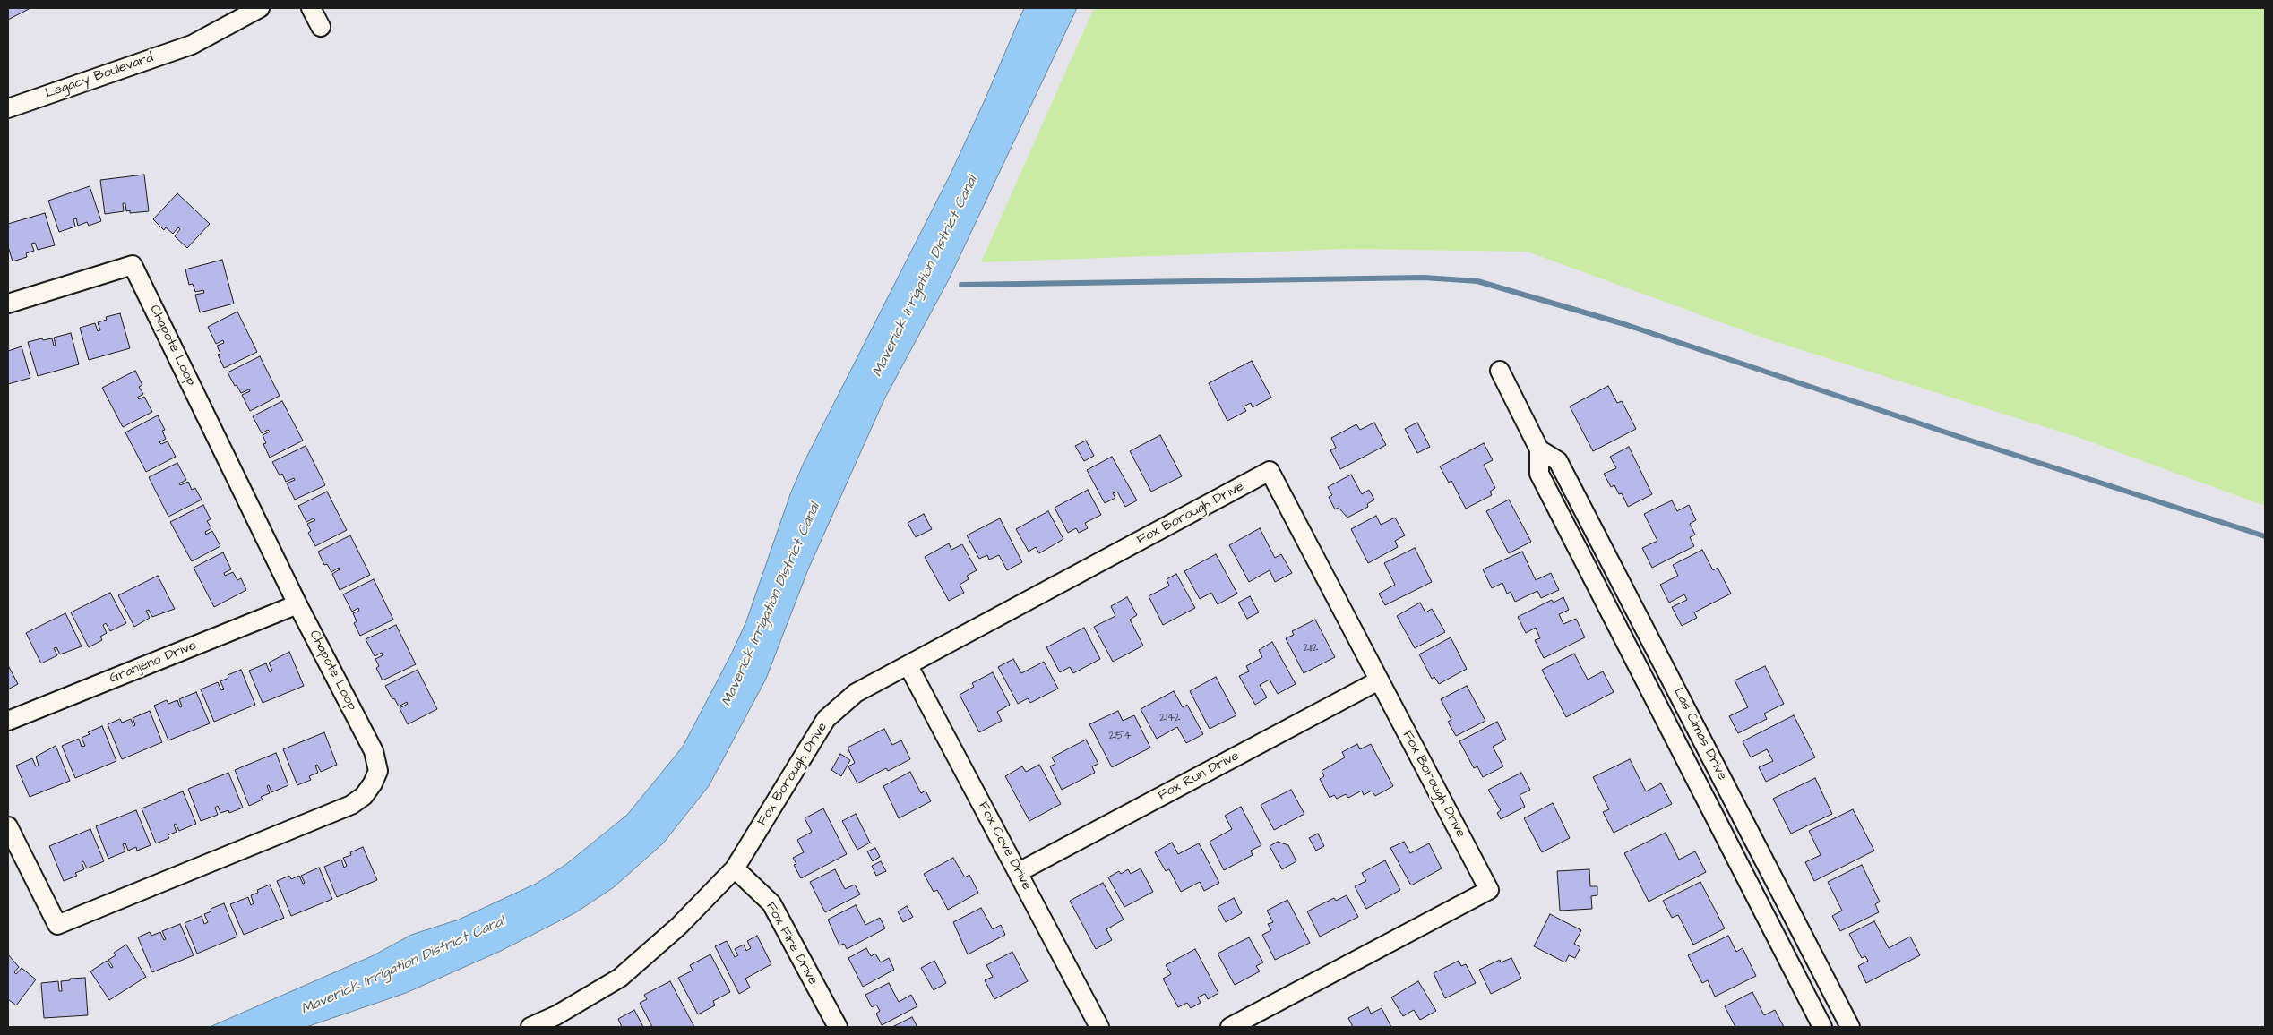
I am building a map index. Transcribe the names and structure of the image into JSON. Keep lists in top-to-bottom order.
{
  "streets": {
    "street": [
      "Legacy Boulevard",
      "Chapote Loop",
      "Fox Borough Drive",
      "Granjeno Drive",
      "Las Cimas Drive",
      "Fox Run Drive",
      "Fox Cove Drive",
      "Fox Fire Drive"
    ]
  },
  "crossings": [
    ["Chapote Loop", "Granjeno Drive"],
    ["Fox Borough Drive", "Fox Run Drive"],
    ["Fox Borough Drive", "Fox Cove Drive"],
    ["Fox Borough Drive", "Fox Fire Drive"],
    ["Fox Run Drive", "Fox Cove Drive"]
  ],
  "water": ["Maverick Irrigation District Canal"],
  "house_numbers": ["2112", "2142", "2154"]
}
